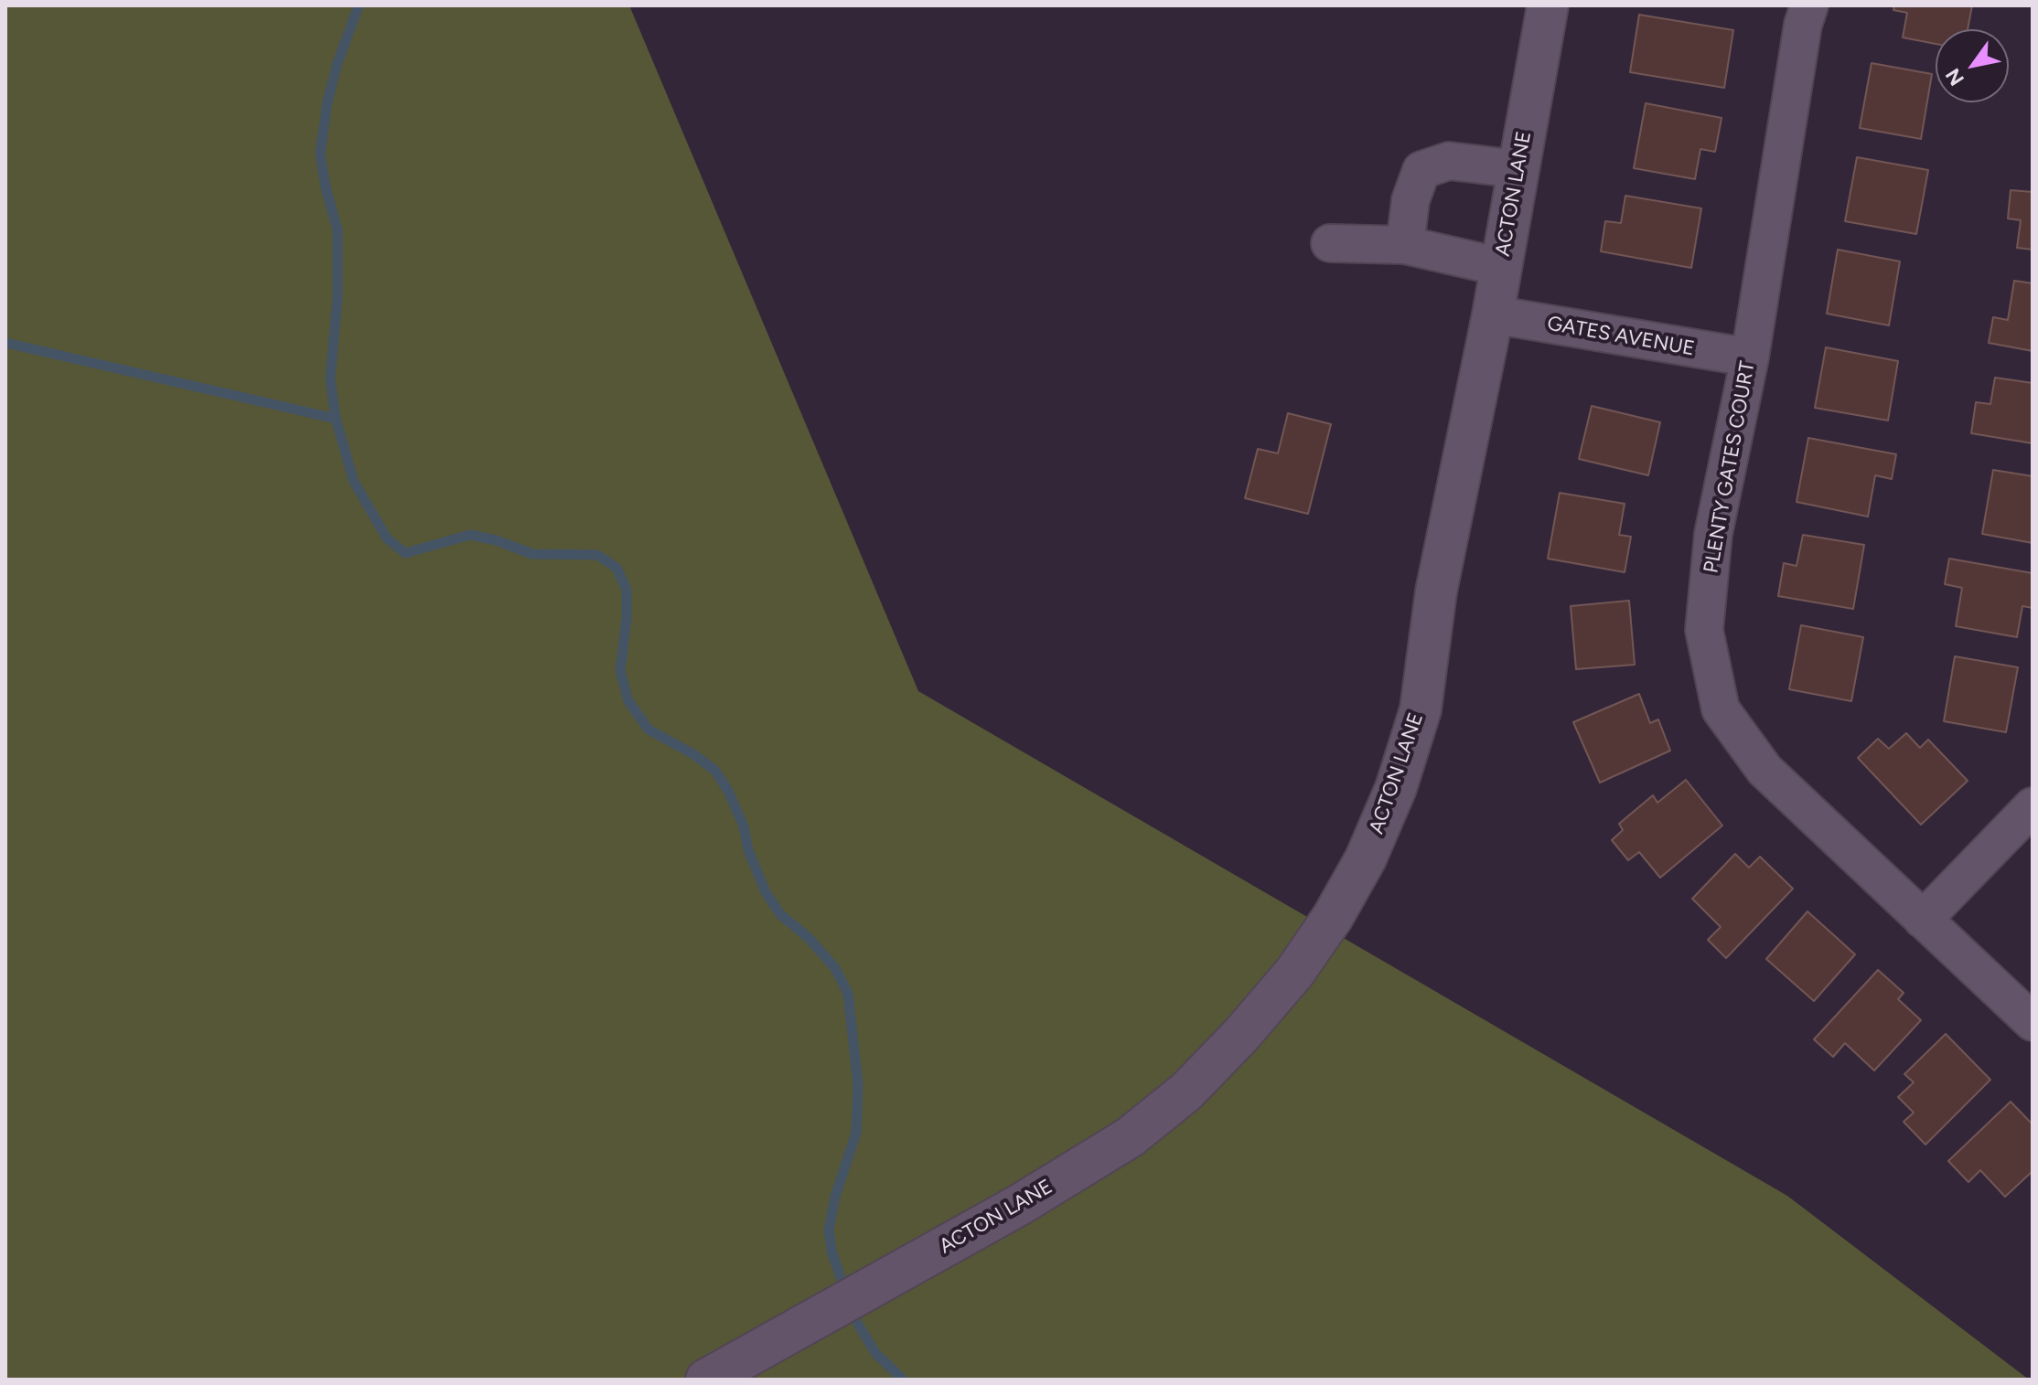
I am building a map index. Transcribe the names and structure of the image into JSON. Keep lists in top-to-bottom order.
{
  "streets": {
    "street": ["ACTON LANE", "GATES AVENUE", "PLENTY GATES COURT"]
  },
  "crossings": [
    ["ACTON LANE", "GATES AVENUE"],
    ["GATES AVENUE", "PLENTY GATES COURT"]
  ],
  "north": "bottom left"
}
